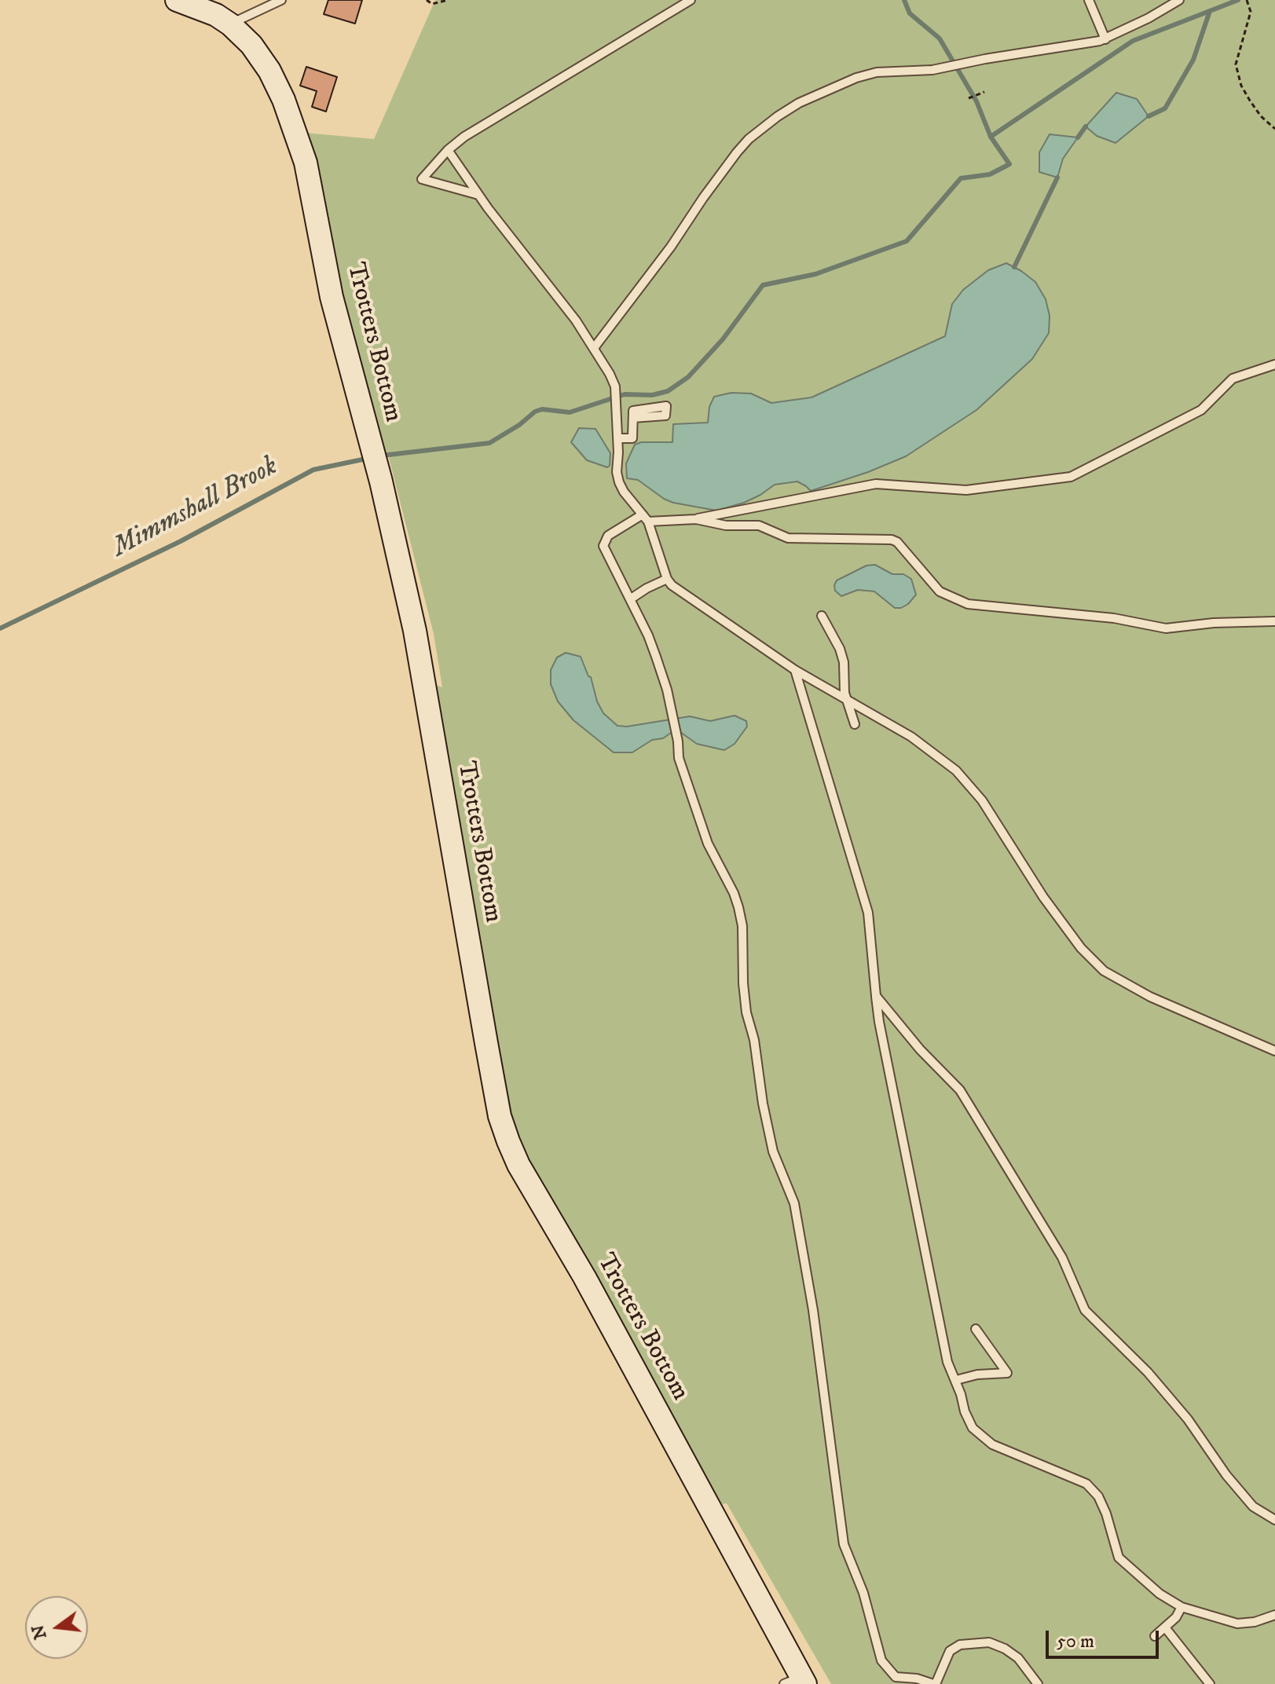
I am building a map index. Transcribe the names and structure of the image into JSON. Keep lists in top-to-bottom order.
{
  "streets": {
    "street": ["Trotters Bottom"]
  },
  "water": ["Mimmshall Brook"],
  "scale_bar": "50 m",
  "north": "left"
}
